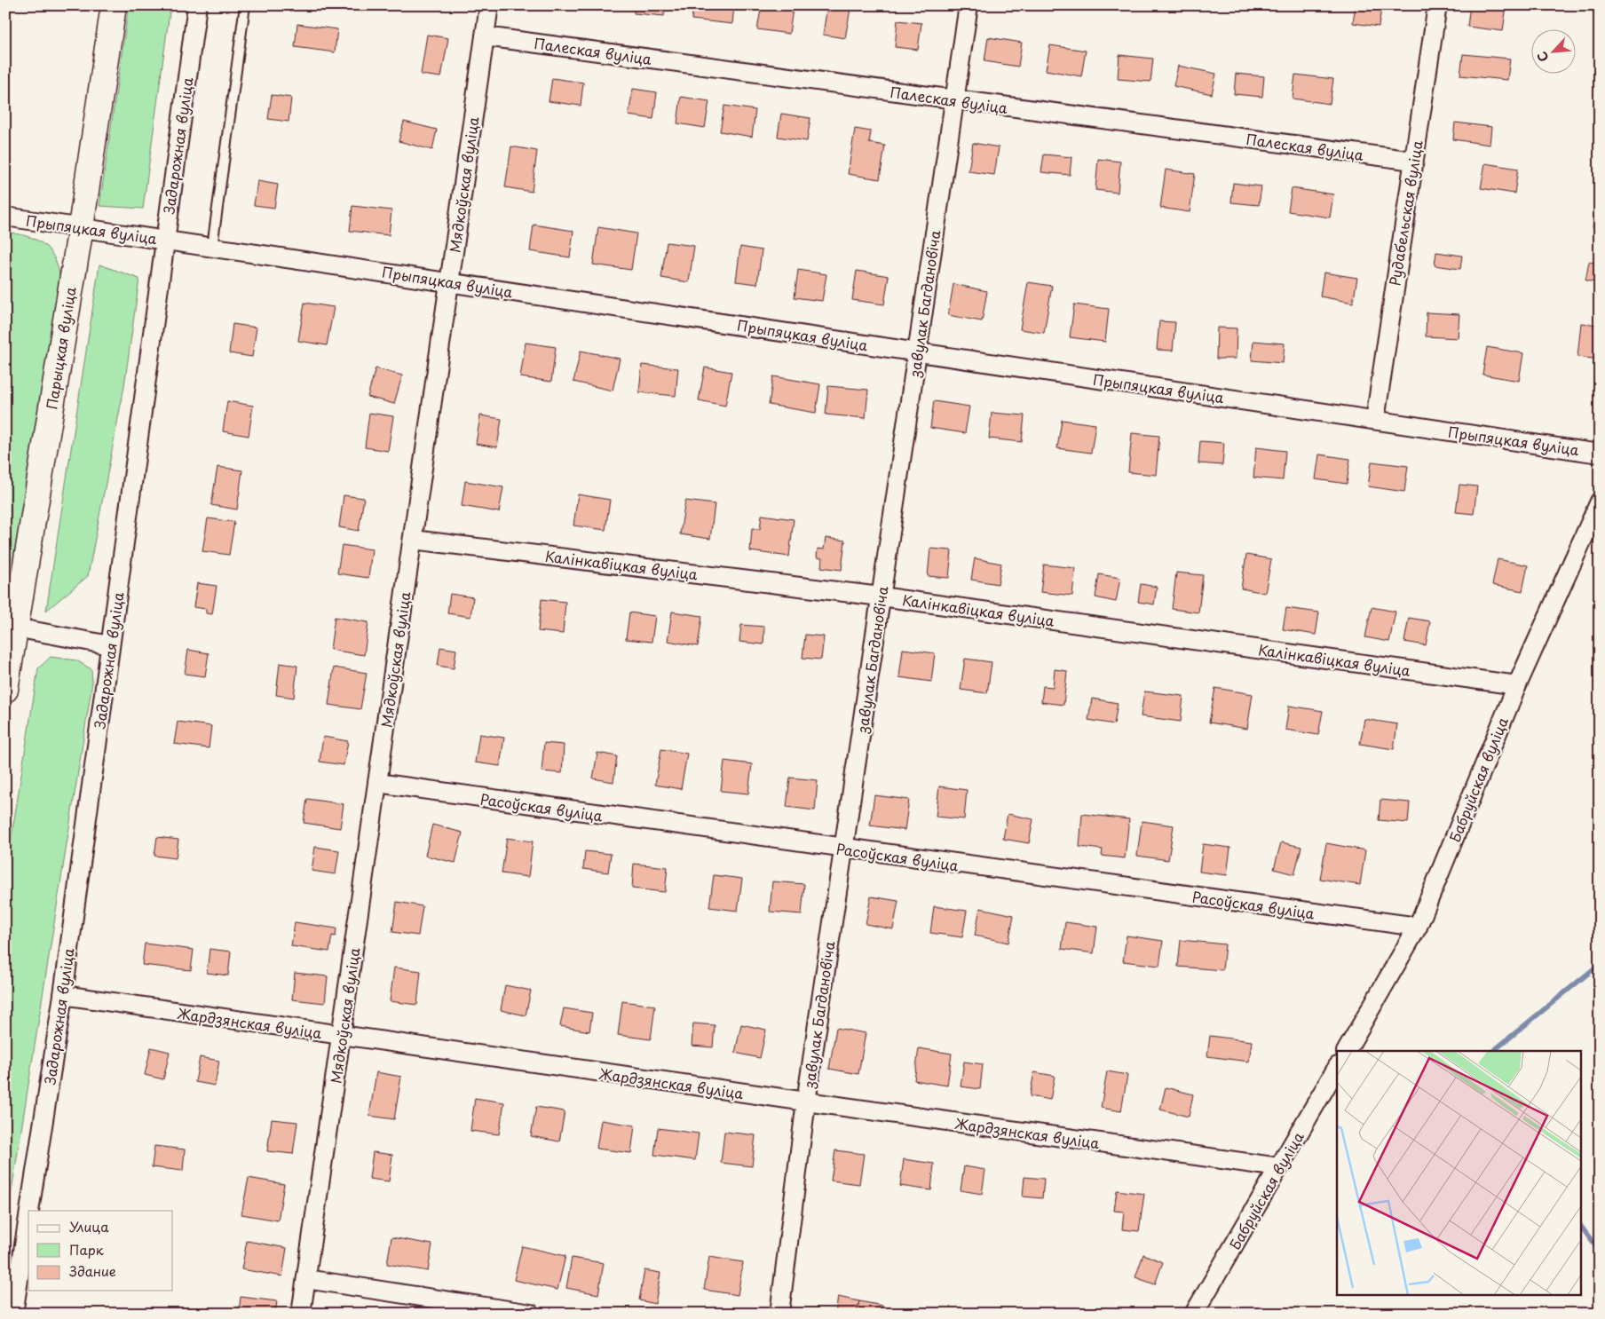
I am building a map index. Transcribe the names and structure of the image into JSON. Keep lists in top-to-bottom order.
{
  "streets": {
    "main road": ["Парыцкая вуліца"],
    "street": [
      "Палеская вуліца",
      "Задарожная вуліца",
      "Мядкоўская вуліца",
      "Рудабельская вуліца",
      "Прыпяцкая вуліца",
      "завулак Багдановіча",
      "Калінкавіцкая вуліца",
      "Бабруйская вуліца",
      "Расоўская вуліца",
      "Жардзянская вуліца"
    ]
  },
  "crossings": [
    ["Палеская вуліца", "Мядкоўская вуліца"],
    ["Палеская вуліца", "Рудабельская вуліца"],
    ["Палеская вуліца", "завулак Багдановіча"],
    ["Задарожная вуліца", "Прыпяцкая вуліца"],
    ["Задарожная вуліца", "Жардзянская вуліца"],
    ["Мядкоўская вуліца", "Прыпяцкая вуліца"],
    ["Мядкоўская вуліца", "Калінкавіцкая вуліца"],
    ["Мядкоўская вуліца", "Расоўская вуліца"],
    ["Мядкоўская вуліца", "Жардзянская вуліца"],
    ["Рудабельская вуліца", "Прыпяцкая вуліца"],
    ["Прыпяцкая вуліца", "завулак Багдановіча"],
    ["Прыпяцкая вуліца", "Парыцкая вуліца"],
    ["завулак Багдановіча", "Калінкавіцкая вуліца"],
    ["завулак Багдановіча", "Расоўская вуліца"],
    ["завулак Багдановіча", "Жардзянская вуліца"],
    ["Калінкавіцкая вуліца", "Бабруйская вуліца"],
    ["Бабруйская вуліца", "Расоўская вуліца"],
    ["Бабруйская вуліца", "Жардзянская вуліца"]
  ],
  "legend": ["Улица", "Парк", "Здание"],
  "north": "bottom left"
}
